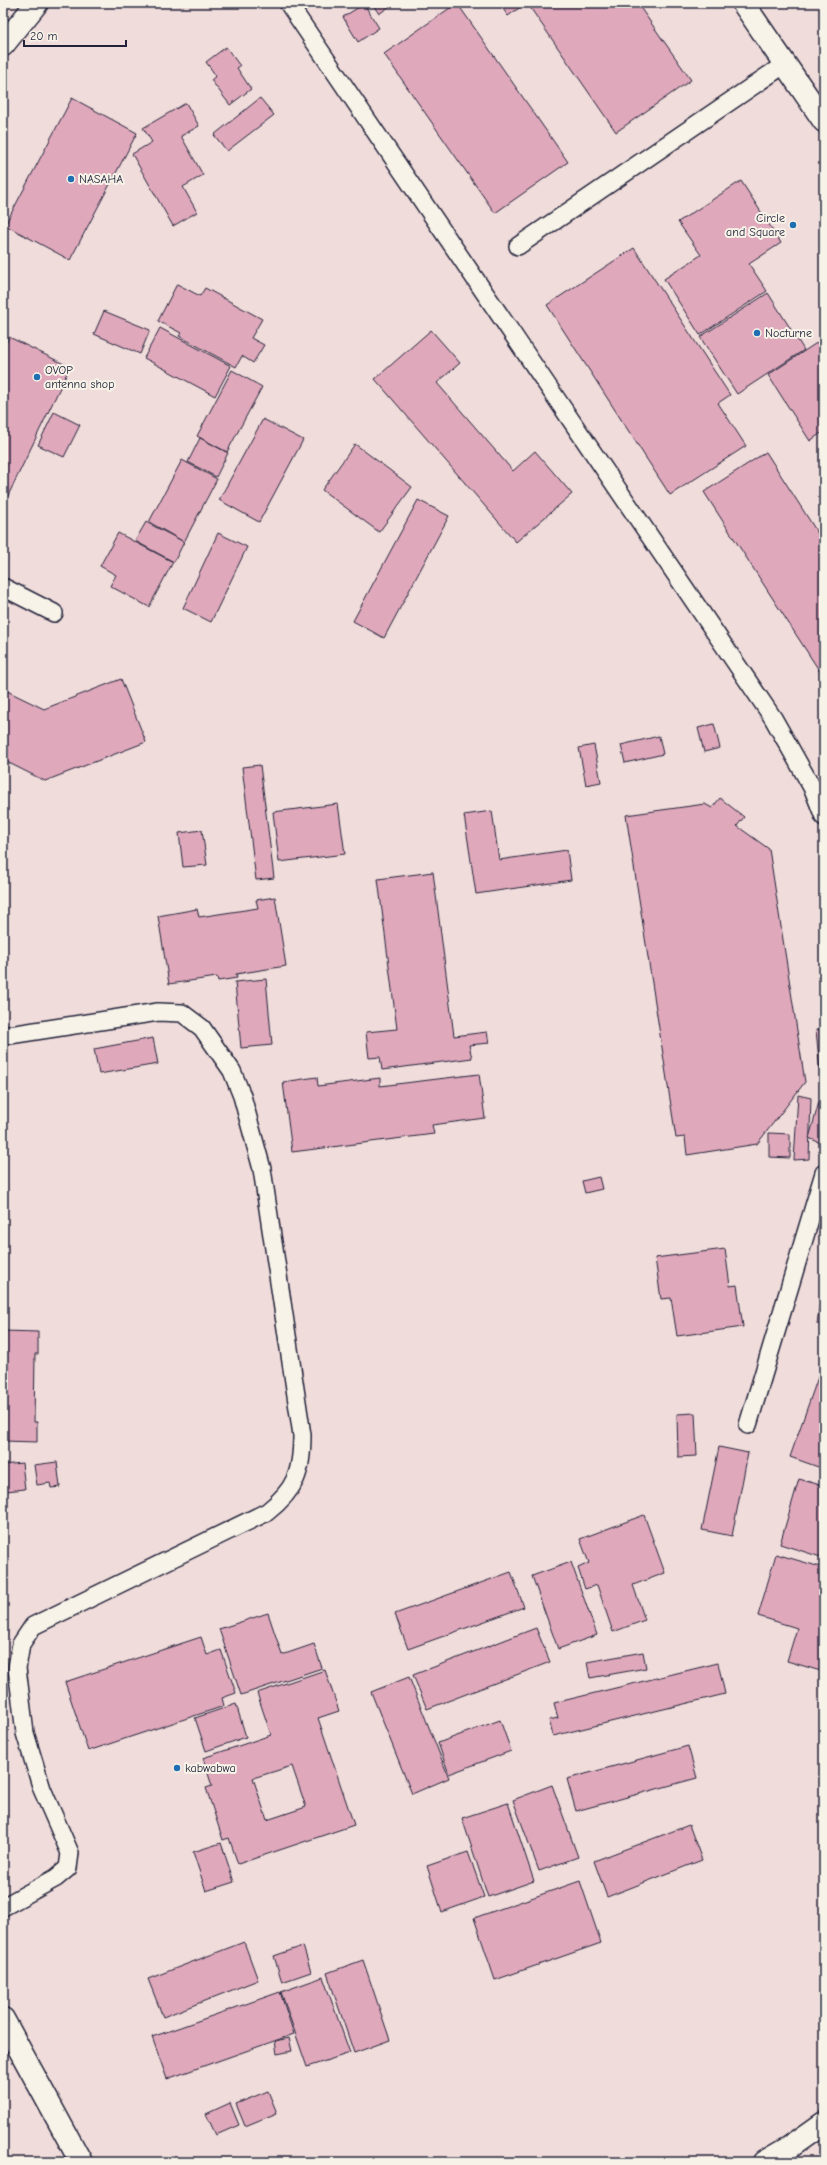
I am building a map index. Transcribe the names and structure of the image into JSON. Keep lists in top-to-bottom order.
{
  "places": [
    "NASAHA",
    "Circle and Square",
    "Nocturne",
    "OVOP antenna shop",
    "kabwabwa"
  ],
  "scale_bar": "20 m"
}
